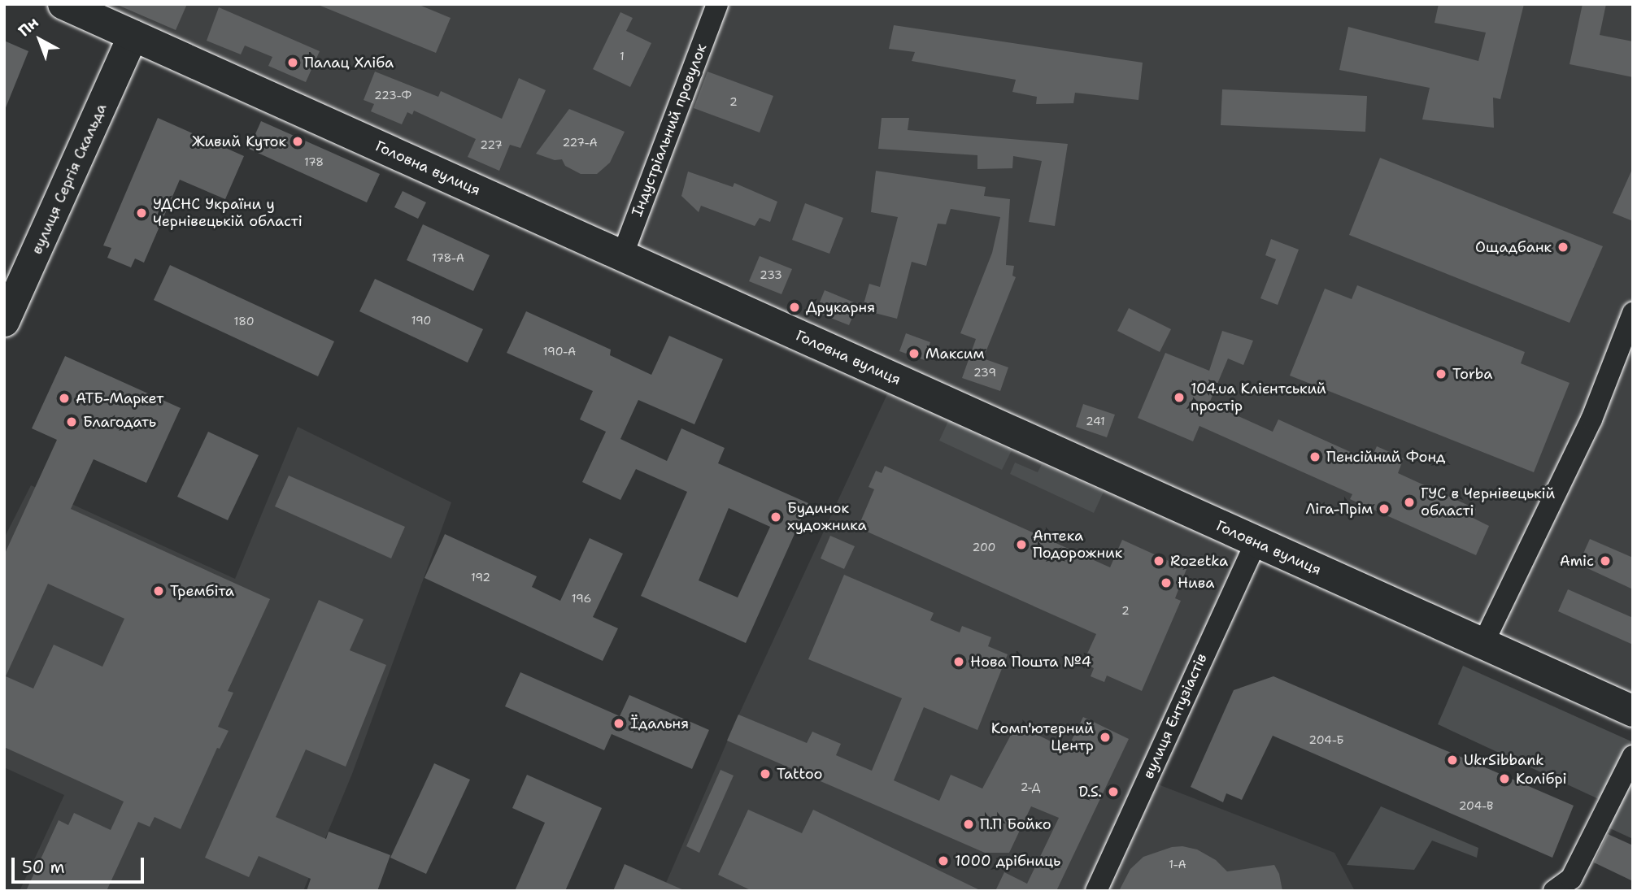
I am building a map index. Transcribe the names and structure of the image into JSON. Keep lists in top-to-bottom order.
{
  "streets": {
    "main road": ["Головна вулиця", "вулиця Сергія Скальда"],
    "street": ["Індустріальний провулок", "вулиця Ентузіастів"]
  },
  "crossings": [
    ["Індустріальний провулок", "Головна вулиця"],
    ["Головна вулиця", "вулиця Сергія Скальда"],
    ["Головна вулиця", "вулиця Ентузіастів"]
  ],
  "places": [
    "Палац Хліба",
    "Живий Куток",
    "УДСНС України у Чернівецькій області",
    "Ощадбанк",
    "Друкарня",
    "Максим",
    "Torba",
    "104.ua Клієнтський простір",
    "АТБ-Маркет",
    "Благодать",
    "Пенсійний Фонд",
    "ГУС в Чернівецькій області",
    "Ліга-Прім",
    "Будинок художника",
    "Аптека Подорожник",
    "Rozetka",
    "Amic",
    "Нива",
    "Трембіта",
    "Нова Пошта №4",
    "Їдальня",
    "Комп'ютерний Центр",
    "UkrSibbank",
    "Tattoo",
    "Колібрі",
    "D.S.",
    "П.П Бойко",
    "1000 дрібниць"
  ],
  "house_numbers": [
    "1",
    "223-Ф",
    "2",
    "227-А",
    "227",
    "178",
    "178-А",
    "233",
    "190",
    "180",
    "190-А",
    "239",
    "241",
    "200",
    "192",
    "196",
    "2",
    "204-Б",
    "2-Д",
    "204-В",
    "1-А"
  ],
  "scale_bar": "50 m",
  "north": "top left"
}
